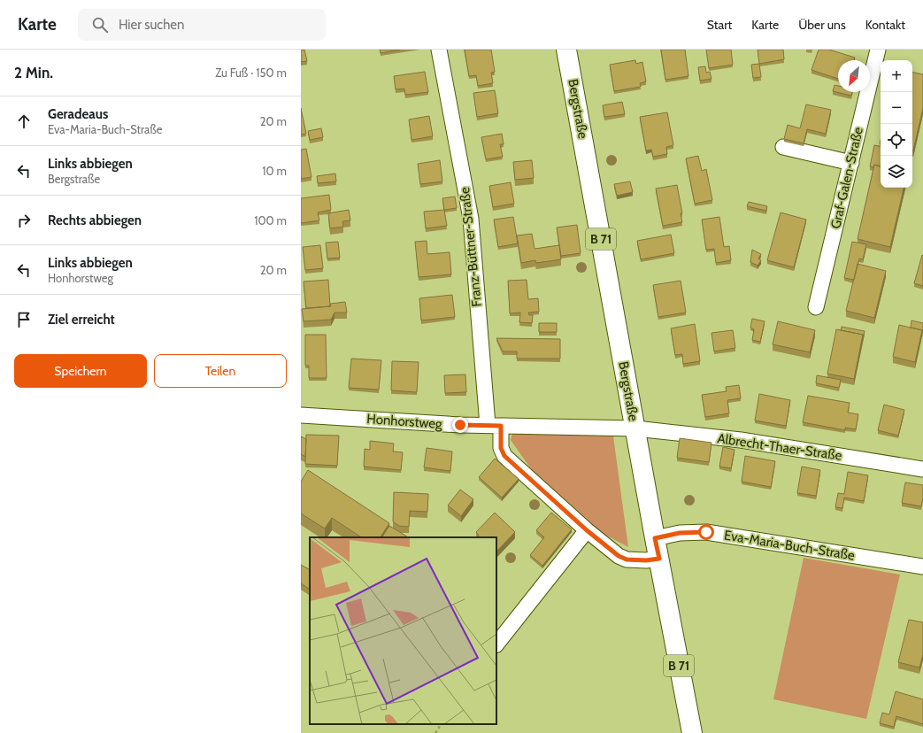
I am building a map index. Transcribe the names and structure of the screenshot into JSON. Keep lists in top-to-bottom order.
{
  "streets": {
    "main road": ["Bergstraße", "B 71"],
    "street": [
      "Graf-Galen-Straße",
      "Franz-Büttner-Straße",
      "Honhorstweg",
      "Albrecht-Thaer-Straße",
      "Eva-Maria-Buch-Straße"
    ]
  },
  "crossings": [
    ["Bergstraße", "Franz-Büttner-Straße"],
    ["Bergstraße", "Honhorstweg"],
    ["Bergstraße", "Albrecht-Thaer-Straße"],
    ["Bergstraße", "Eva-Maria-Buch-Straße"],
    ["Franz-Büttner-Straße", "Honhorstweg"],
    ["Honhorstweg", "Albrecht-Thaer-Straße"]
  ],
  "north": "bottom left",
  "page": {
    "header": "Karte",
    "search": "Hier suchen",
    "nav": [
      "Start",
      "Karte",
      "Über uns",
      "Kontakt"
    ],
    "heading": ["2 Min.", "Zu Fuß · 150 m"],
    "map_buttons": ["+", "−"],
    "list": [
      ["Geradeaus", "Eva-Maria-Buch-Straße", "20 m"],
      ["Links abbiegen", "Bergstraße", "10 m"],
      ["Rechts abbiegen", "100 m"],
      ["Links abbiegen", "Honhorstweg", "20 m"],
      "Ziel erreicht"
    ],
    "buttons": ["Speichern", "Teilen"]
  }
}
